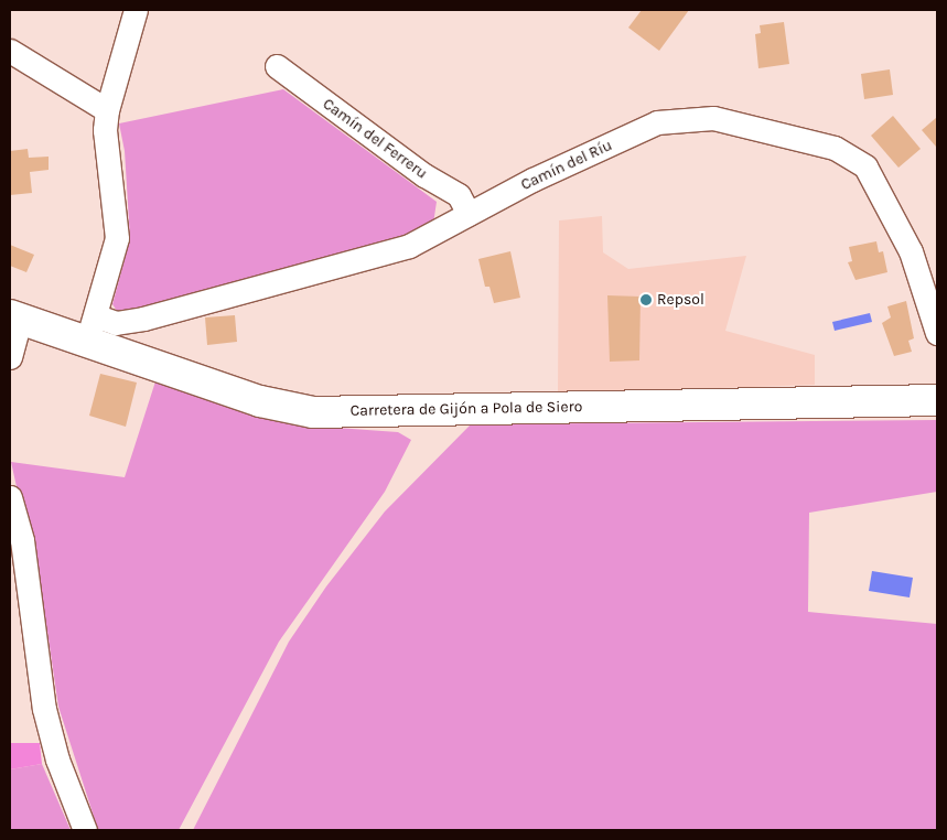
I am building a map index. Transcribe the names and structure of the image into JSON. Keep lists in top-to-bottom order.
{
  "streets": {
    "street": ["Camín del Ferreru", "Camín del Ríu", "Carretera de Gijón a Pola de Siero"]
  },
  "crossings": [
    ["Camín del Ferreru", "Camín del Ríu"],
    ["Camín del Ríu", "Carretera de Gijón a Pola de Siero"]
  ],
  "places": ["Repsol"]
}
